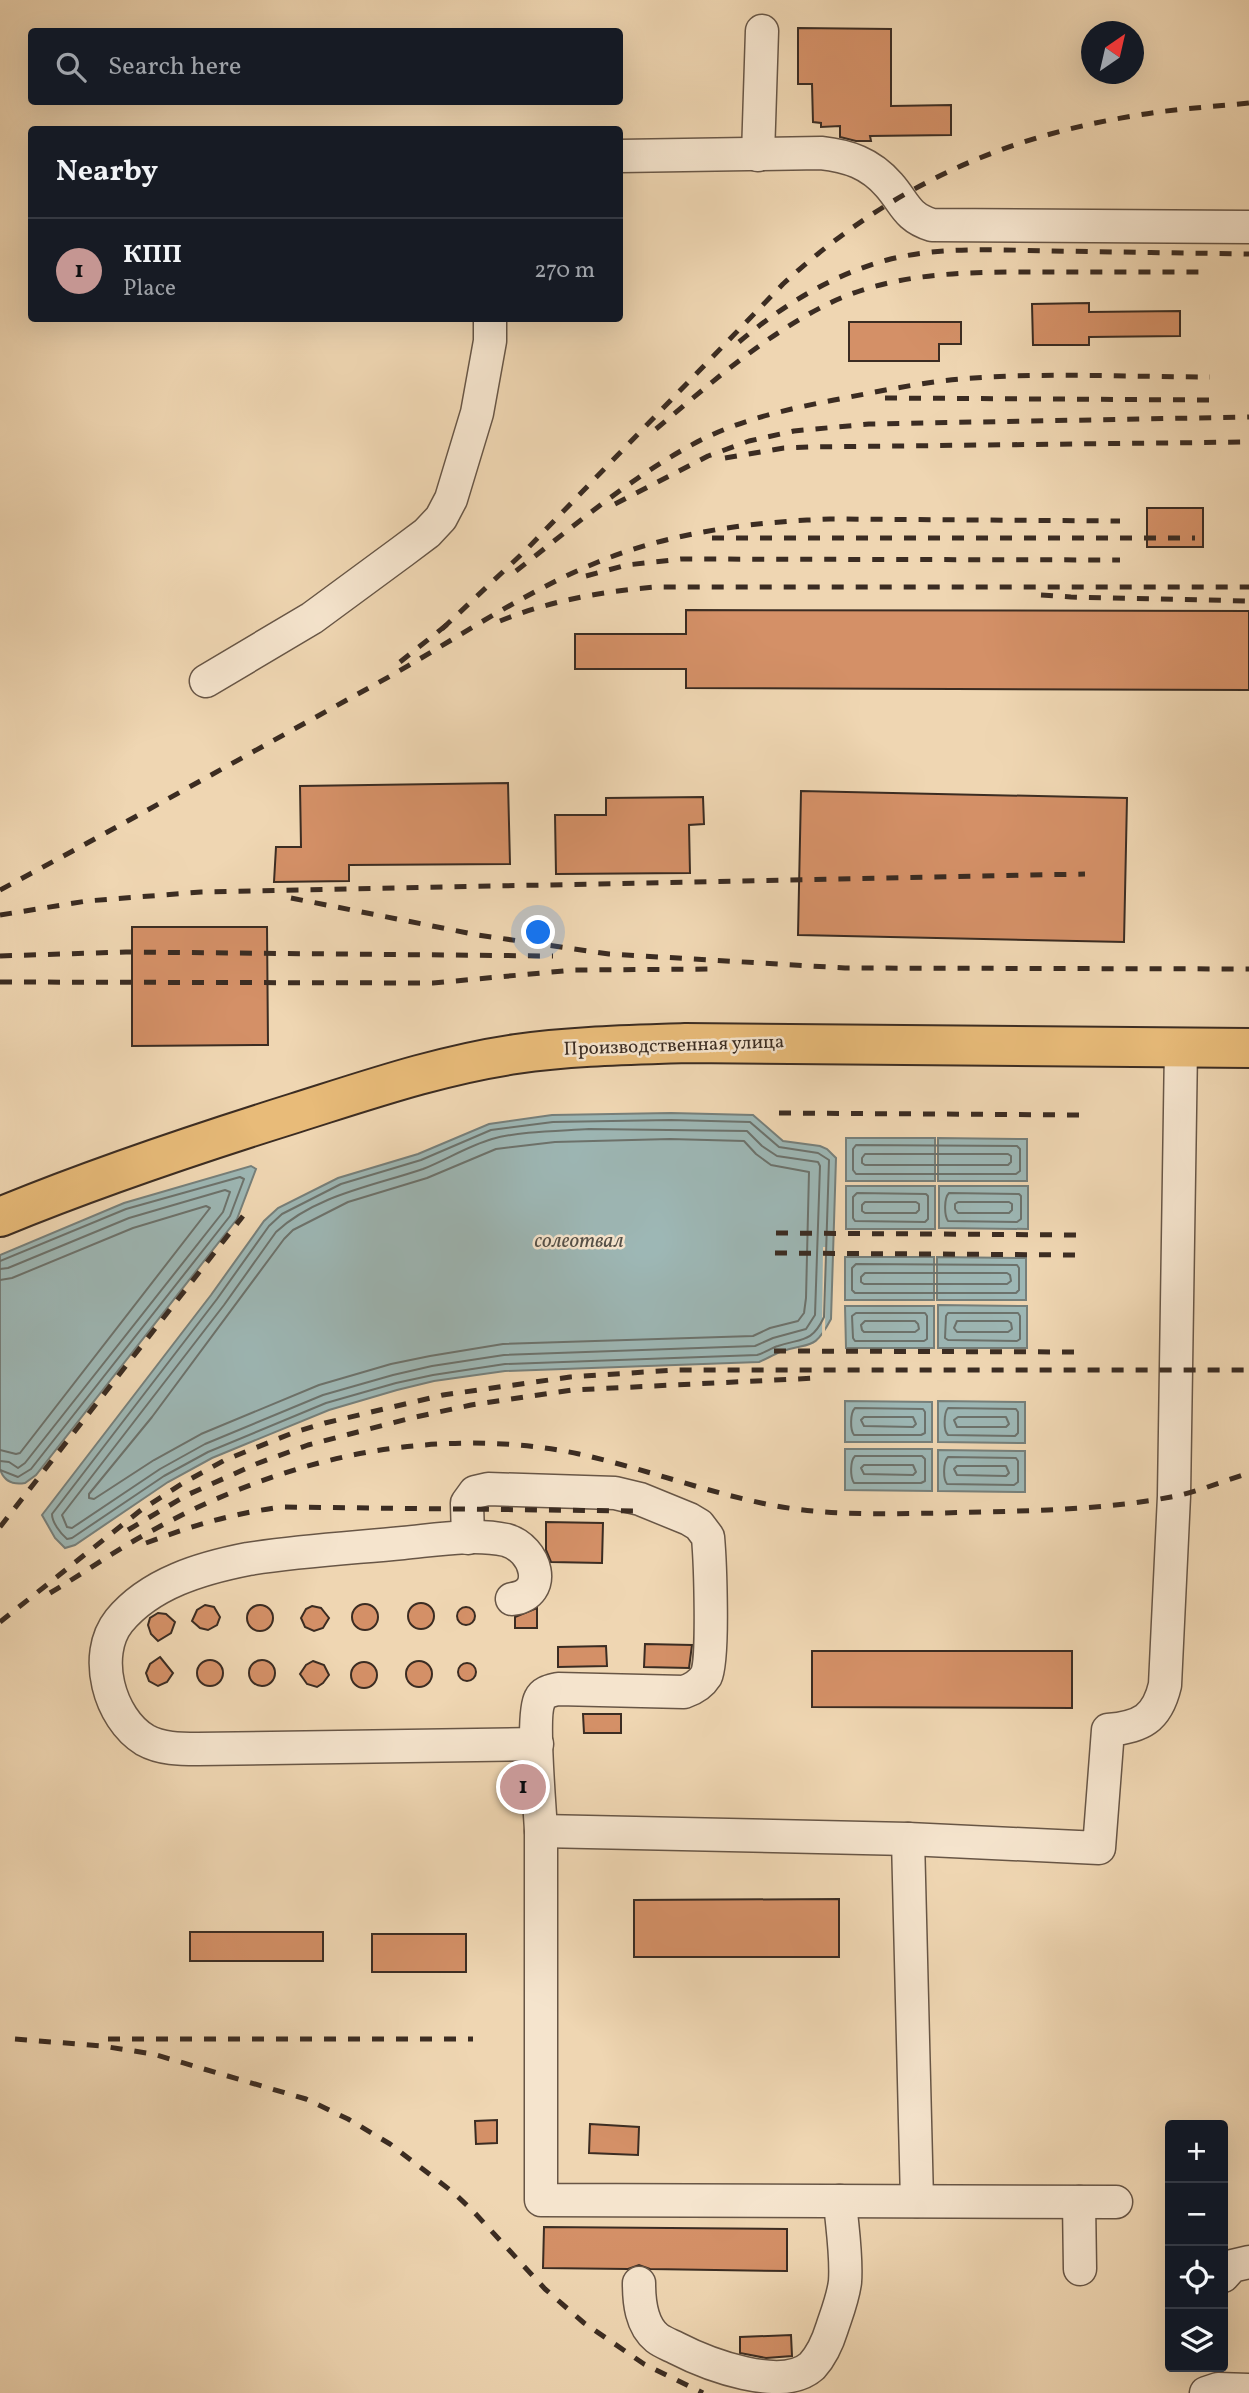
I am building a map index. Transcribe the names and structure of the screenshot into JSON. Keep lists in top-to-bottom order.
{
  "streets": {
    "main road": ["Производственная улица"]
  },
  "water": ["солеотвал"],
  "north": "top right",
  "page": {
    "search": "Search here",
    "heading": "Nearby",
    "list": [
      {
        "mark": "1",
        "name": "КПП",
        "note": "Place",
        "value": "270 m"
      }
    ],
    "pins": "1",
    "map_buttons": ["+", "−"]
  }
}
